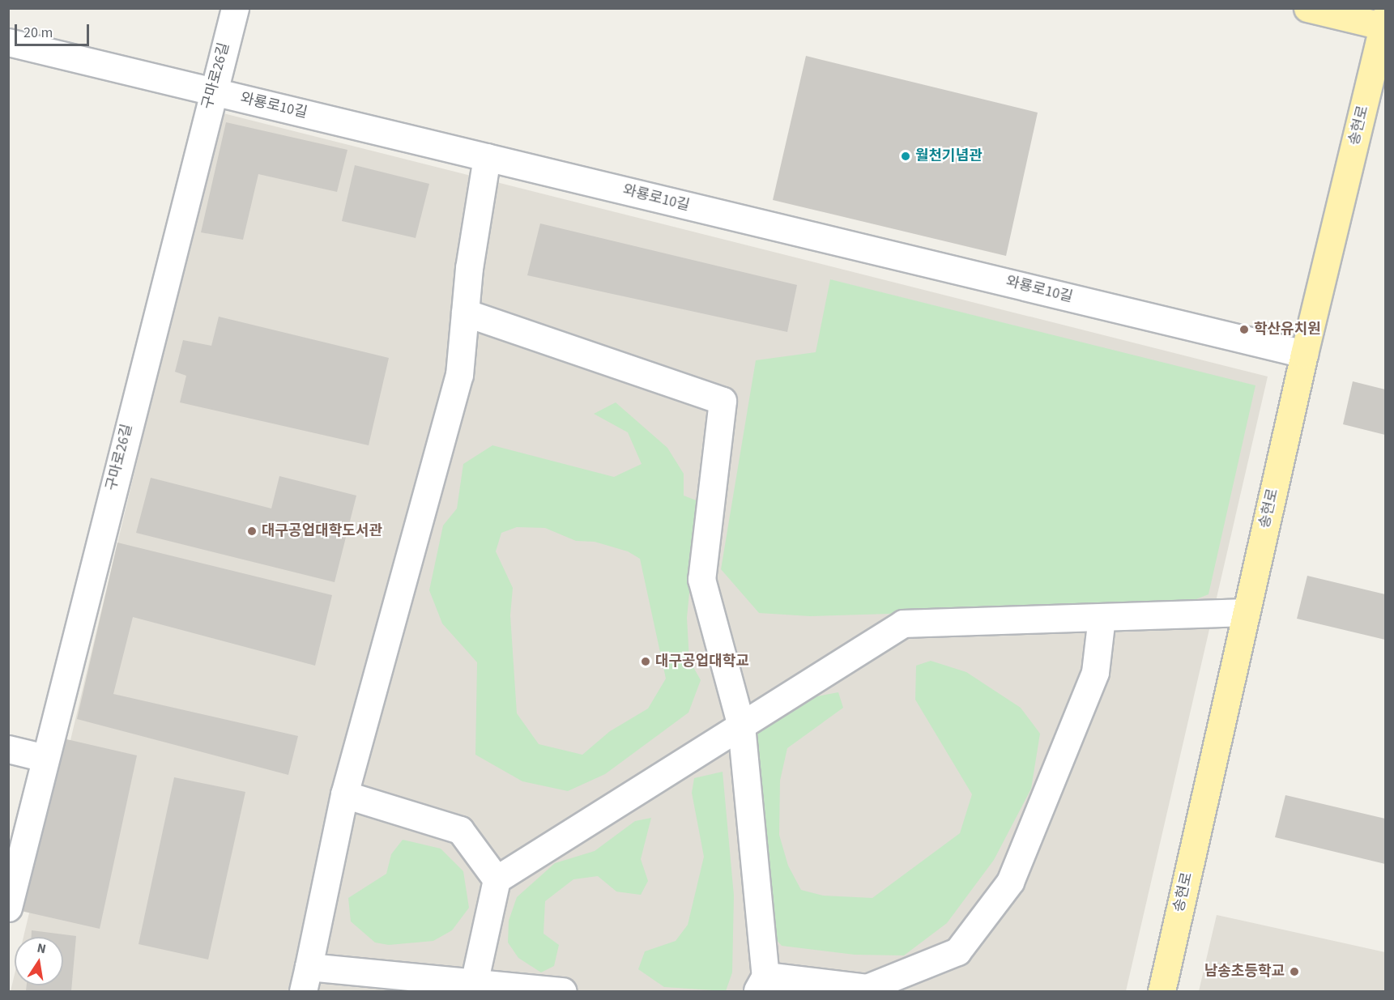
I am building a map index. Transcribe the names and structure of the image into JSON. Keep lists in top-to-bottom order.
{
  "streets": {
    "main road": ["송현로"],
    "street": ["구마로26길", "와룡로10길"]
  },
  "crossings": [
    ["구마로26길", "와룡로10길"],
    ["와룡로10길", "송현로"]
  ],
  "places": [
    "월천기념관",
    "학산유치원",
    "대구공업대학도서관",
    "대구공업대학교",
    "남송초등학교"
  ],
  "scale_bar": "20 m",
  "north": "top"
}
